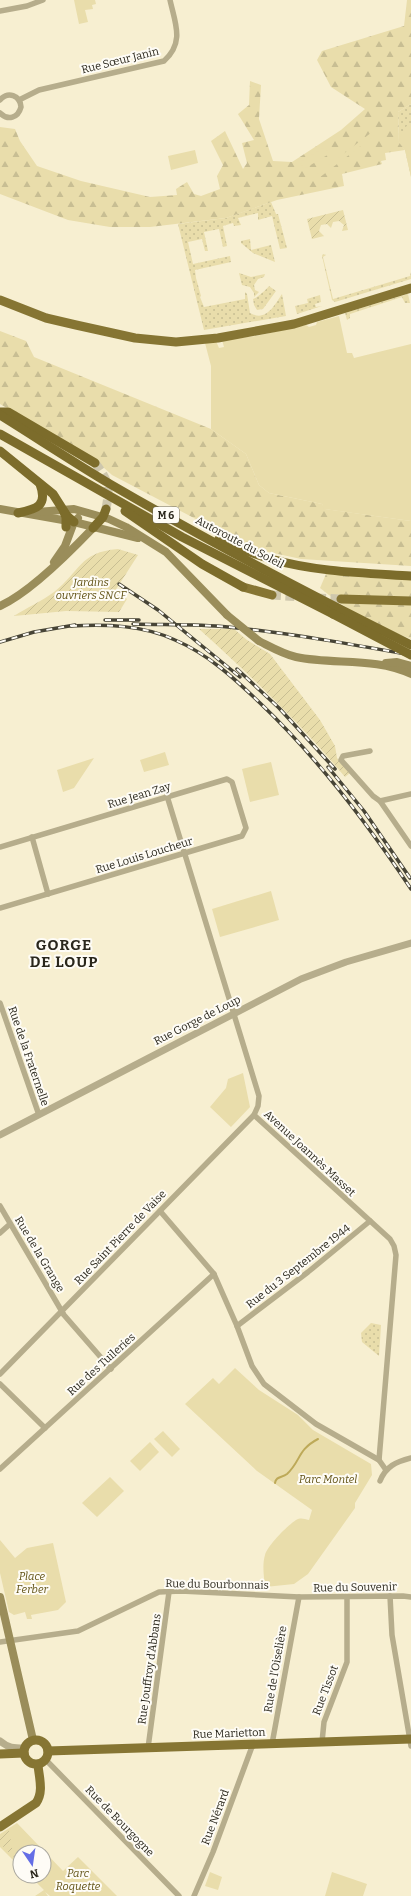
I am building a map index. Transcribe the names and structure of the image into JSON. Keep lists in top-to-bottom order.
{
  "streets": {
    "highway": ["M 6", "Autoroute du Soleil"],
    "main road": ["Rue Marietton"],
    "street": [
      "Rue Sœur Janin",
      "Rue Jean Zay",
      "Rue Louis Loucheur",
      "Rue Gorge de Loup",
      "Rue de la Fraternelle",
      "Avenue Joannès Masset",
      "Rue Saint Pierre de Vaise",
      "Rue de la Grange",
      "Rue du 3 Septembre 1944",
      "Rue des Tuileries",
      "Rue du Bourbonnais",
      "Rue du Souvenir",
      "Rue Jouffroy d'Abbans",
      "Rue de l'Oiselière",
      "Rue Tissot",
      "Rue Nérard",
      "Rue de Bourgogne"
    ]
  },
  "crossings": [
    ["Rue Jean Zay", "Rue Louis Loucheur"],
    ["Rue Jean Zay", "Avenue Joannès Masset"],
    ["Rue Louis Loucheur", "Avenue Joannès Masset"],
    ["Rue Gorge de Loup", "Rue de la Fraternelle"],
    ["Rue Gorge de Loup", "Avenue Joannès Masset"],
    ["Avenue Joannès Masset", "Rue Saint Pierre de Vaise"],
    ["Avenue Joannès Masset", "Rue du 3 Septembre 1944"],
    ["Rue Saint Pierre de Vaise", "Rue de la Grange"],
    ["Rue de la Grange", "Rue des Tuileries"],
    ["Rue du Bourbonnais", "Rue du Souvenir"],
    ["Rue du Bourbonnais", "Rue Jouffroy d'Abbans"],
    ["Rue du Bourbonnais", "Rue de l'Oiselière"],
    ["Rue du Souvenir", "Rue de l'Oiselière"],
    ["Rue du Souvenir", "Rue Tissot"],
    ["Rue Jouffroy d'Abbans", "Rue Marietton"],
    ["Rue de l'Oiselière", "Rue Marietton"],
    ["Rue Tissot", "Rue Marietton"],
    ["Rue Marietton", "Rue Nérard"],
    ["Rue Marietton", "Rue de Bourgogne"]
  ],
  "districts": ["GORGE DE LOUP"],
  "parks": [
    "Jardins ouvriers SNCF",
    "Parc Montel",
    "Place Ferber",
    "Parc Roquette"
  ],
  "north": "bottom"
}
